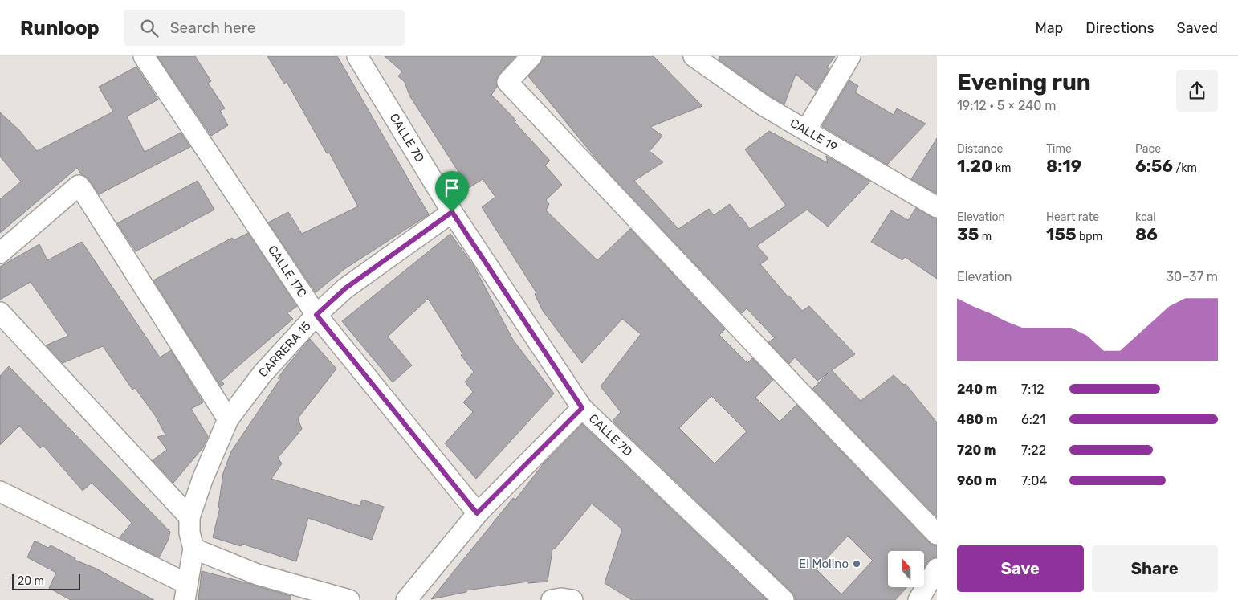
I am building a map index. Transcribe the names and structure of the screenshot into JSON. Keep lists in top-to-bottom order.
{
  "streets": {
    "street": [
      "CALLE 19",
      "CALLE 7D",
      "CALLE 17C",
      "CARRERA 15"
    ]
  },
  "crossings": [
    ["CALLE 7D", "CARRERA 15"],
    ["CALLE 17C", "CARRERA 15"]
  ],
  "places": ["El Molino"],
  "scale_bar": "20 m",
  "north": "top",
  "page": {
    "header": "Runloop",
    "search": "Search here",
    "nav": ["Map", "Directions", "Saved"],
    "heading": ["Evening run", "19:12 · 5 × 240 m"],
    "stats": [
      ["Distance", "1.20 km"],
      ["Time", "8:19"],
      ["Pace", "6:56 /km"],
      ["Elevation", "35 m"],
      ["Heart rate", "155 bpm"],
      ["kcal", "86"]
    ],
    "chart": ["Elevation", "30–37 m"],
    "list": [
      {
        "name": "240 m",
        "note": "7:12"
      },
      {
        "name": "480 m",
        "note": "6:21"
      },
      {
        "name": "720 m",
        "note": "7:22"
      },
      {
        "name": "960 m",
        "note": "7:04"
      }
    ],
    "buttons": ["Save", "Share"],
    "scale": "20 m"
  }
}
